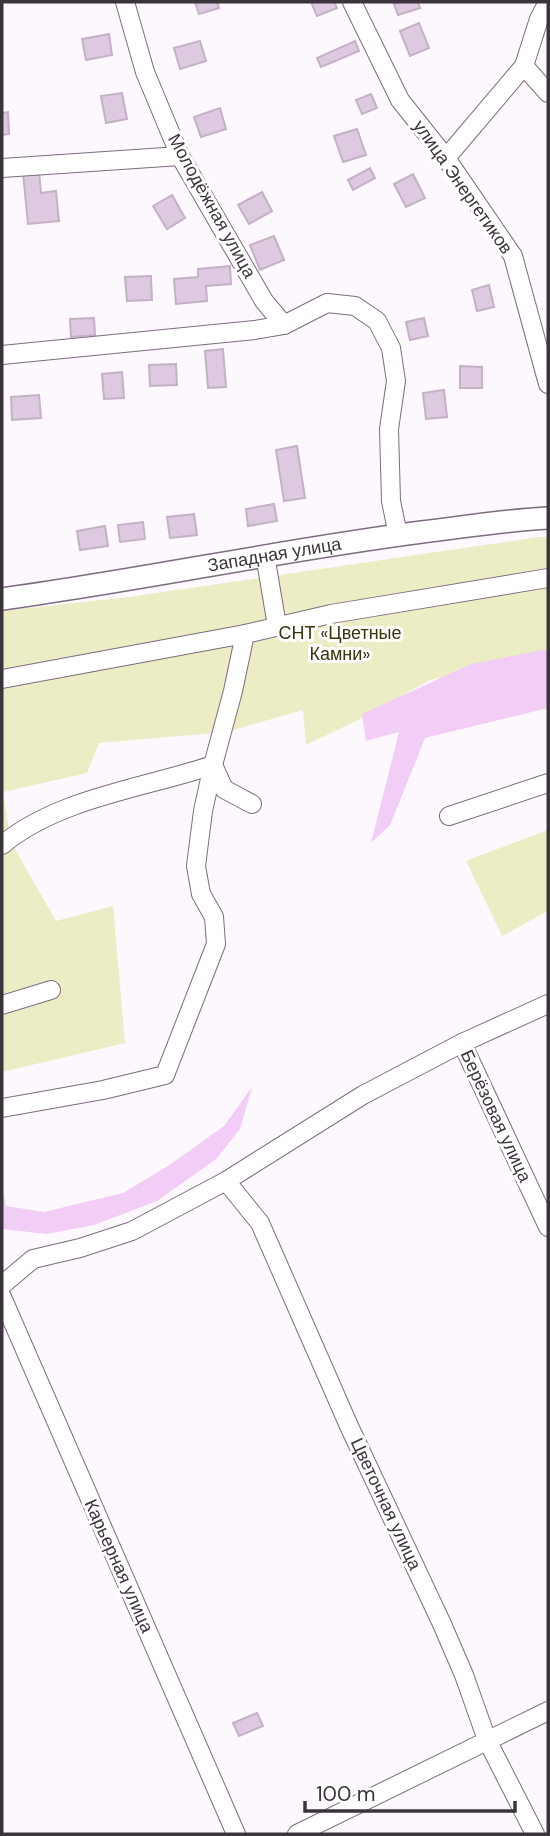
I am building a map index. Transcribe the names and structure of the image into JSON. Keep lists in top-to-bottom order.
{
  "streets": {
    "main road": ["Западная улица"],
    "street": [
      "улица Энергетиков",
      "Молодёжная улица",
      "Берёзовая улица",
      "Цветочная улица",
      "Карьерная улица"
    ]
  },
  "parks": ["СНТ «Цветные Камни»"],
  "scale_bar": "100 m"
}
